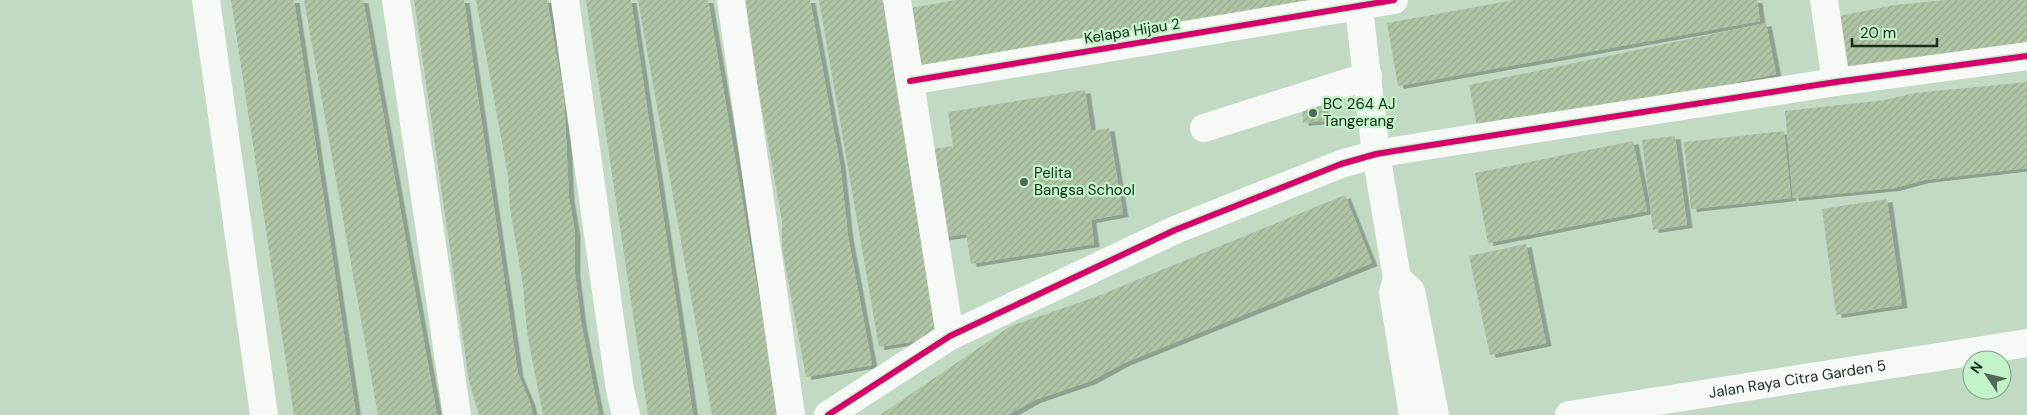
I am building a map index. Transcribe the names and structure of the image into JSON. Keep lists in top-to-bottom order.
{
  "streets": {
    "street": ["Kelapa Hijau 2", "Jalan Raya Citra Garden 5"]
  },
  "places": ["BC 264 AJ Tangerang", "Pelita Bangsa School"],
  "scale_bar": "20 m",
  "north": "top left"
}
